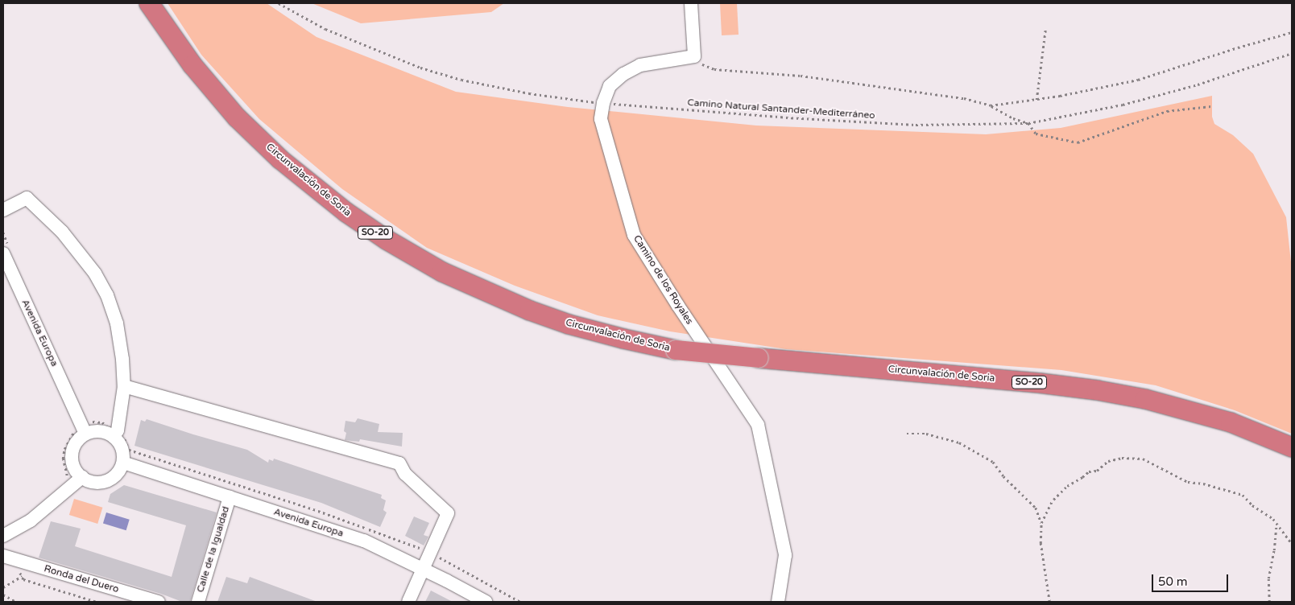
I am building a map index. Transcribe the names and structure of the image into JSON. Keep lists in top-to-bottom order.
{
  "streets": {
    "highway": ["Circunvalación de Soria", "SO-20"],
    "street": [
      "Camino de los Royales",
      "Avenida Europa",
      "Calle de la Igualdad",
      "Ronda del Duero"
    ],
    "path": ["Camino Natural Santander-Mediterráneo"]
  },
  "crossings": [
    ["Camino Natural Santander-Mediterráneo", "Camino de los Royales"],
    ["Avenida Europa", "Calle de la Igualdad"]
  ],
  "scale_bar": "50 m"
}
